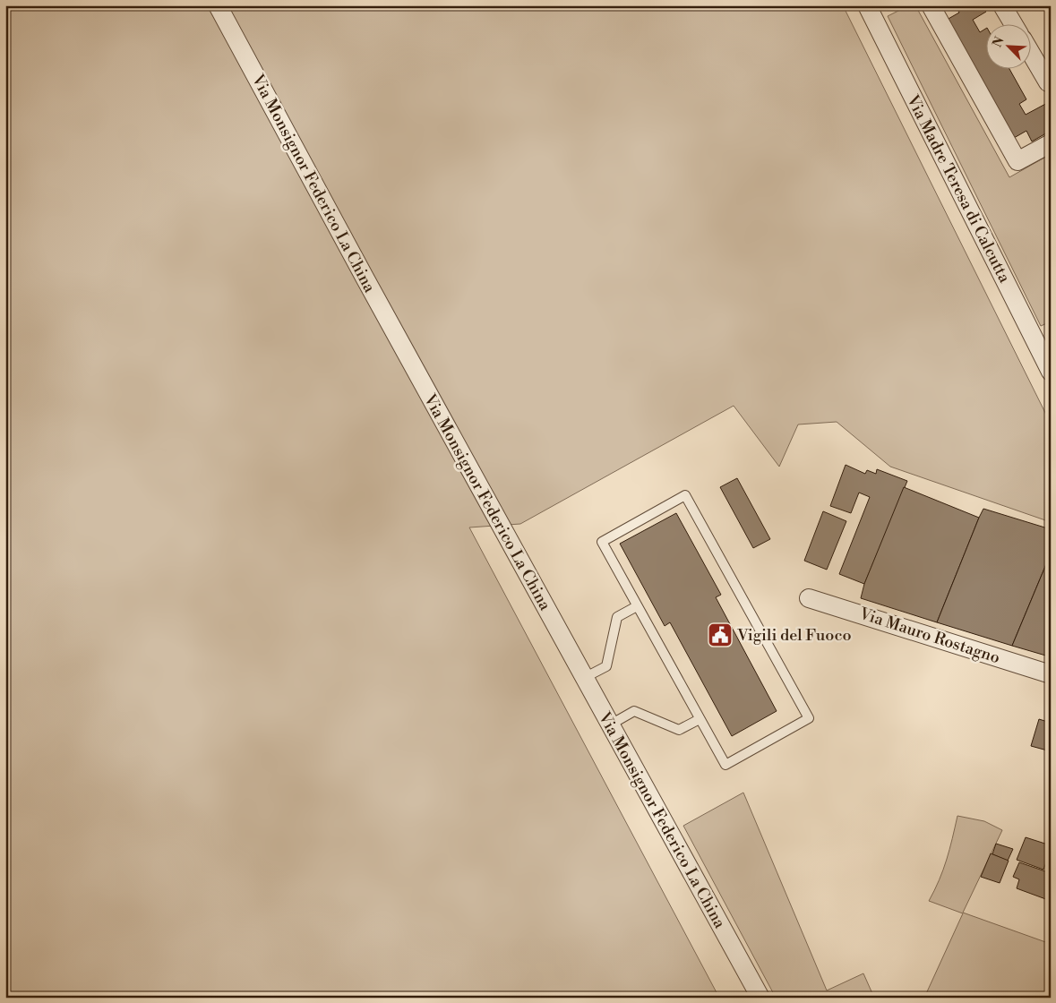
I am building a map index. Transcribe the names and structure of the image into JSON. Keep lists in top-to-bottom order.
{
  "streets": {
    "street": ["Via Monsignor Federico La China", "Via Madre Teresa di Calcutta", "Via Mauro Rostagno"]
  },
  "places": {
    "public building": ["Vigili del Fuoco"]
  },
  "north": "top left"
}
